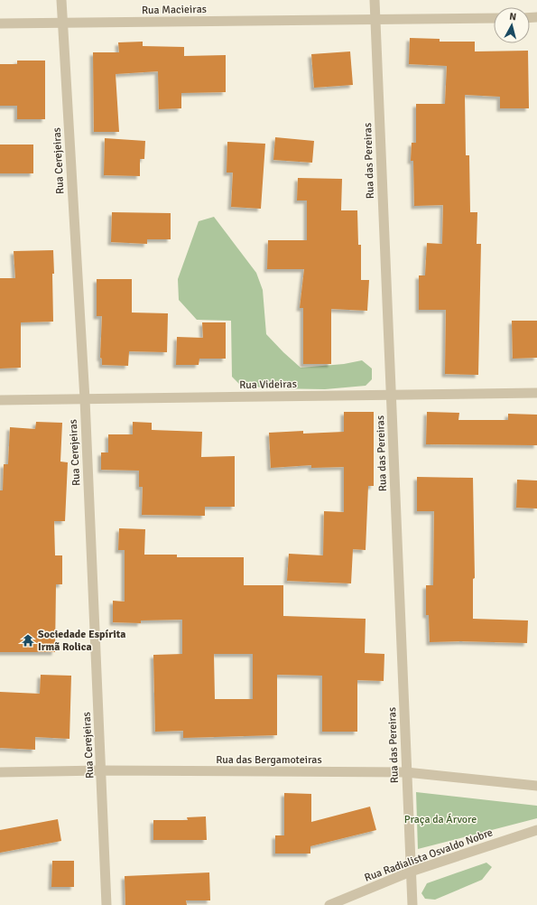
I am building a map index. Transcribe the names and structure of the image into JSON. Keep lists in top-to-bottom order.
{
  "streets": {
    "street": [
      "Rua Macieiras",
      "Rua Cerejeiras",
      "Rua das Pereiras",
      "Rua Videiras",
      "Rua das Bergamoteiras",
      "Rua Radialista Osvaldo Nobre"
    ]
  },
  "crossings": [
    ["Rua Macieiras", "Rua Cerejeiras"],
    ["Rua Macieiras", "Rua das Pereiras"],
    ["Rua Cerejeiras", "Rua Videiras"],
    ["Rua Cerejeiras", "Rua das Bergamoteiras"],
    ["Rua das Pereiras", "Rua Videiras"],
    ["Rua das Pereiras", "Rua das Bergamoteiras"],
    ["Rua das Pereiras", "Rua Radialista Osvaldo Nobre"]
  ],
  "parks": ["Praça da Árvore"],
  "places": {
    "temple": ["Sociedade Espírita Irmã Rolica"]
  },
  "north": "top"
}
